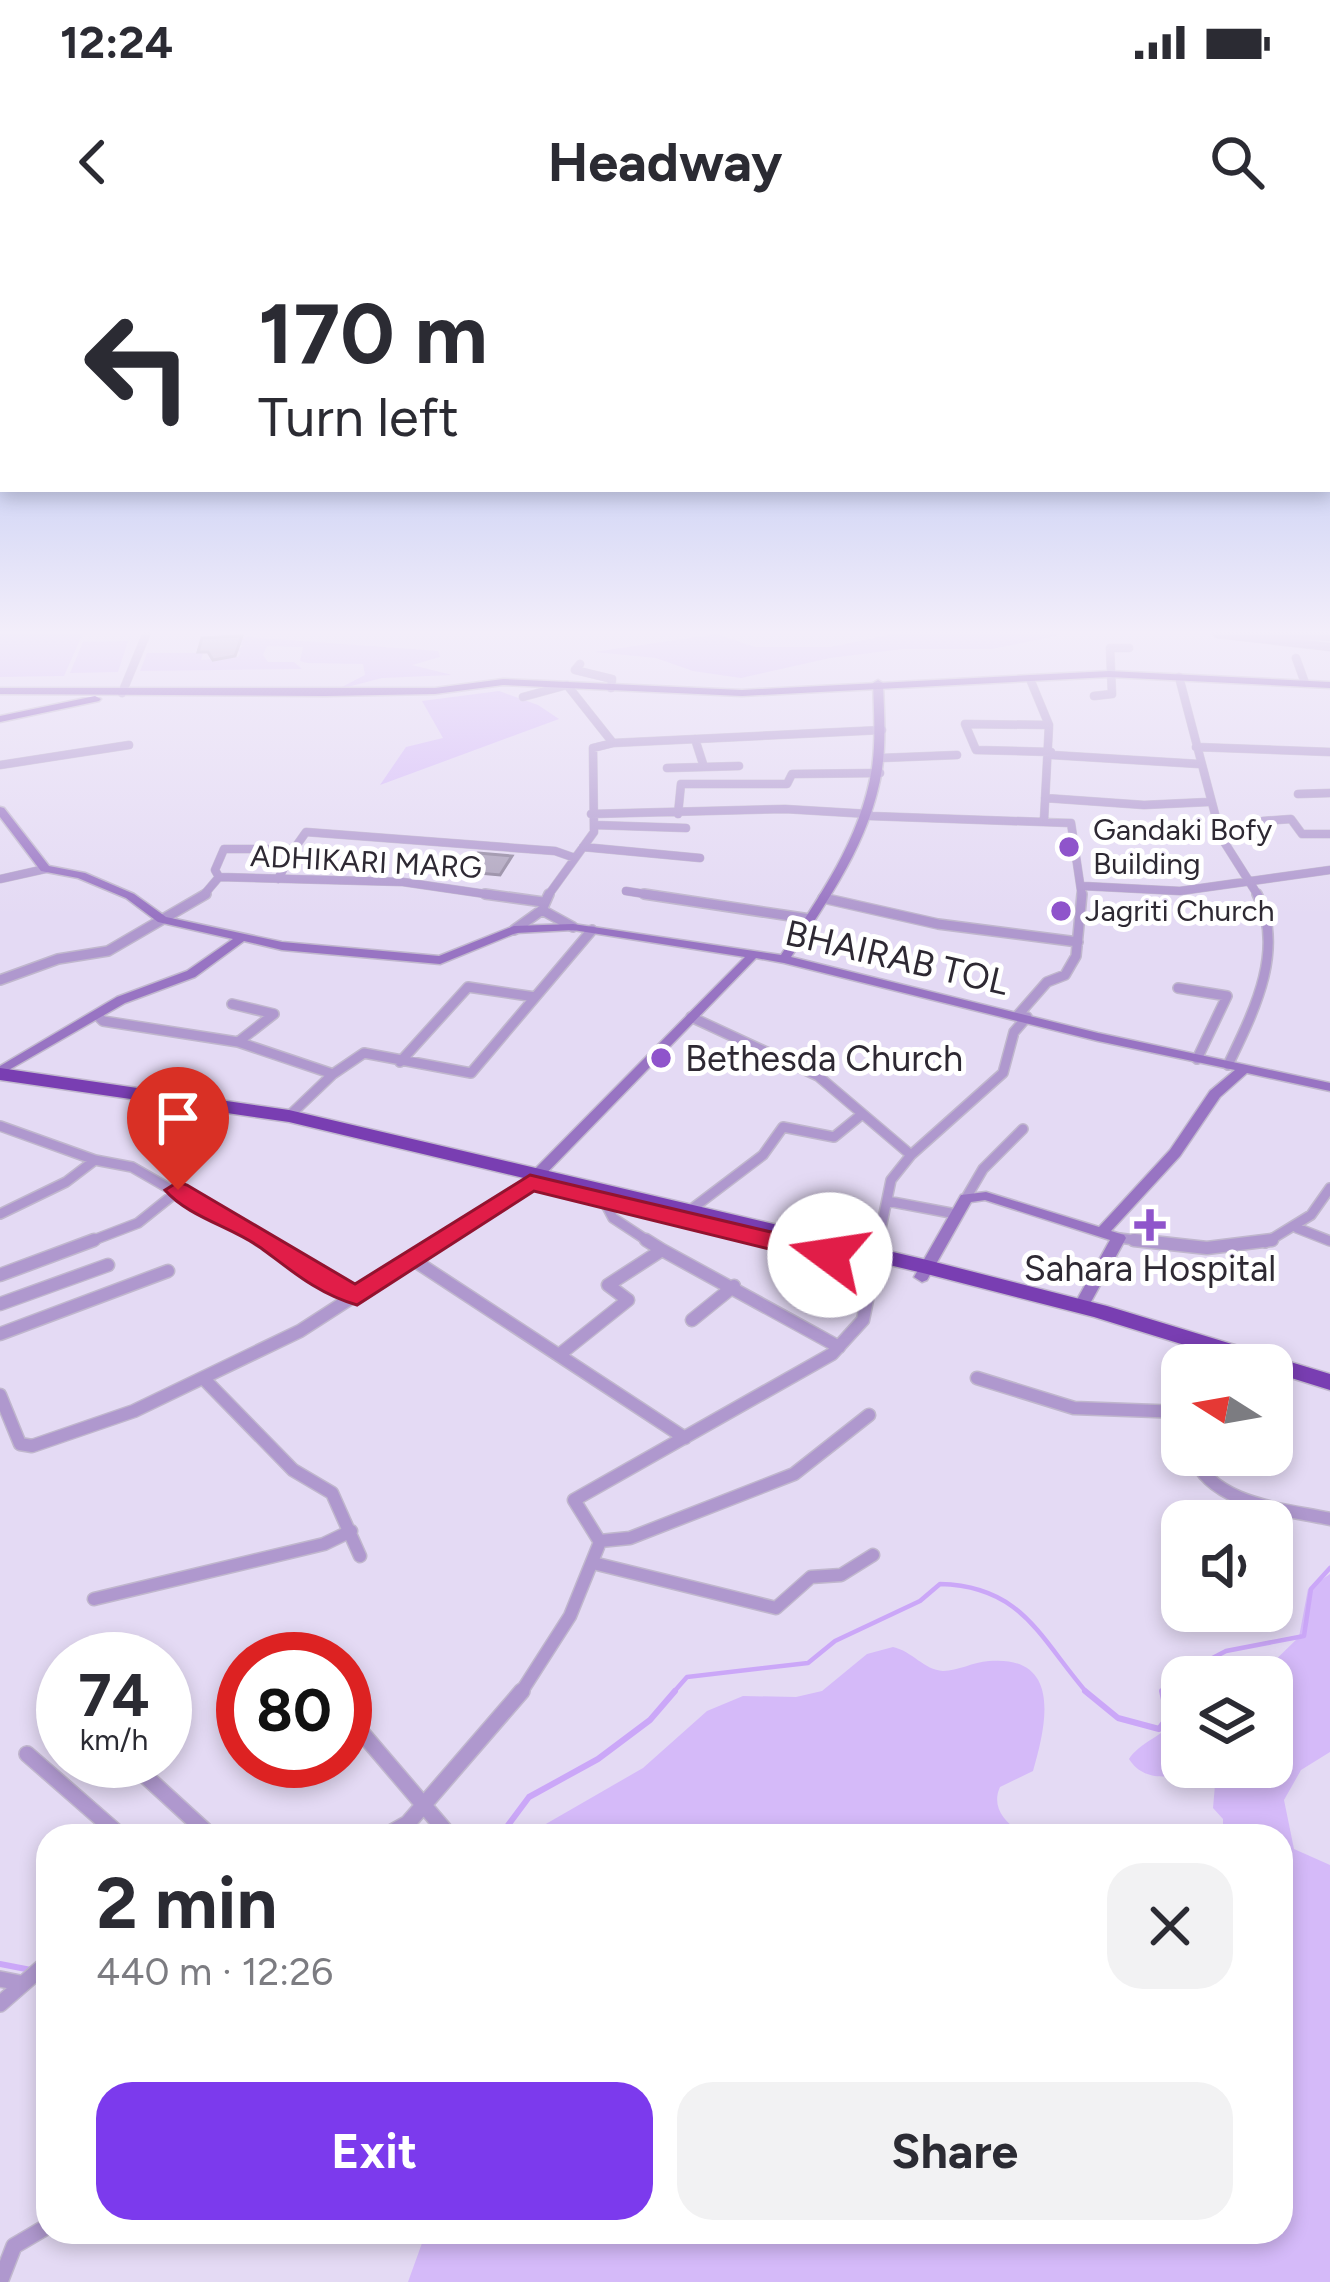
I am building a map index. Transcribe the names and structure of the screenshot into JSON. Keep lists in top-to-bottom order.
{
  "streets": {
    "main road": ["BHAIRAB TOL"],
    "street": ["ADHIKARI MARG"]
  },
  "places": {
    "other": ["Gandaki Bofy Building", "Jagriti Church", "Bethesda Church"],
    "health": ["Sahara Hospital"]
  },
  "north": "left",
  "page": {
    "status": "12:24",
    "header": "Headway",
    "turn": ["170 m", "Turn left"],
    "speed": "74 km/h",
    "limit": "80",
    "heading": ["2 min", "440 m · 12:26"],
    "buttons": ["Exit", "Share"]
  }
}
